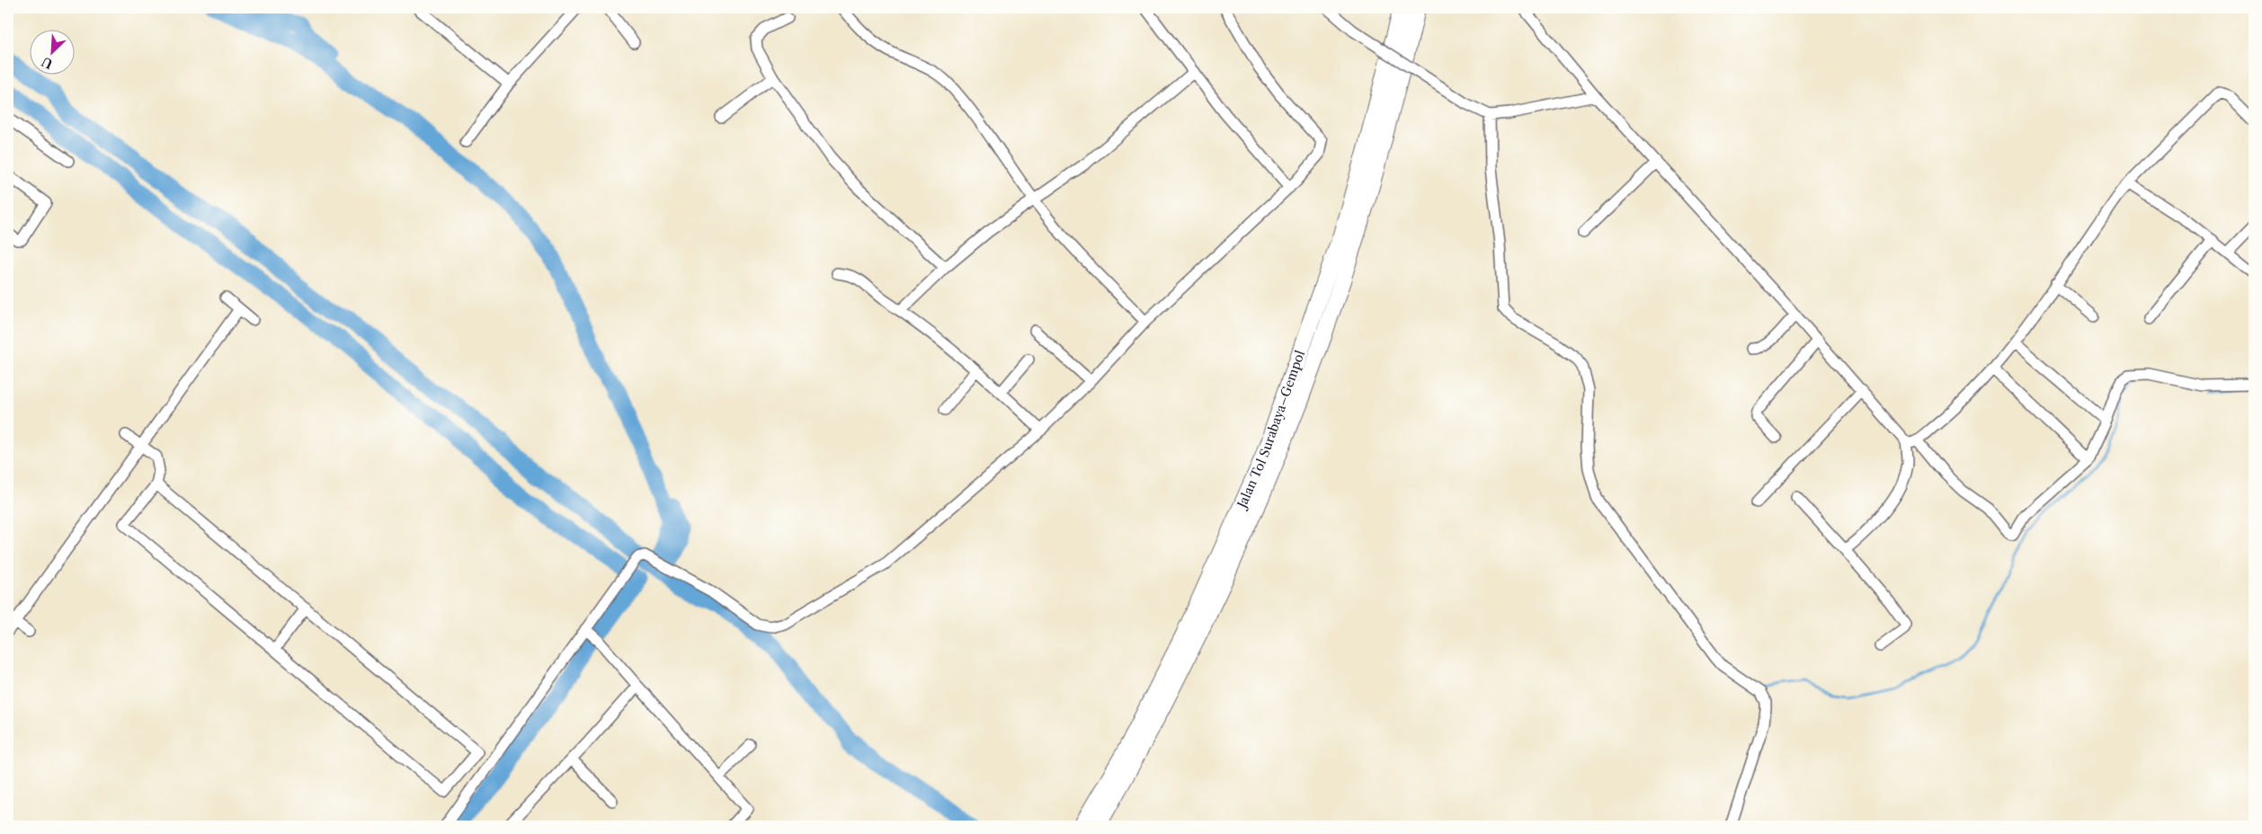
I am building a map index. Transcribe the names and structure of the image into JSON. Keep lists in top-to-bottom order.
{
  "streets": {
    "highway": ["Jalan Tol Surabaya–Gempol"]
  },
  "north": "bottom left"
}
